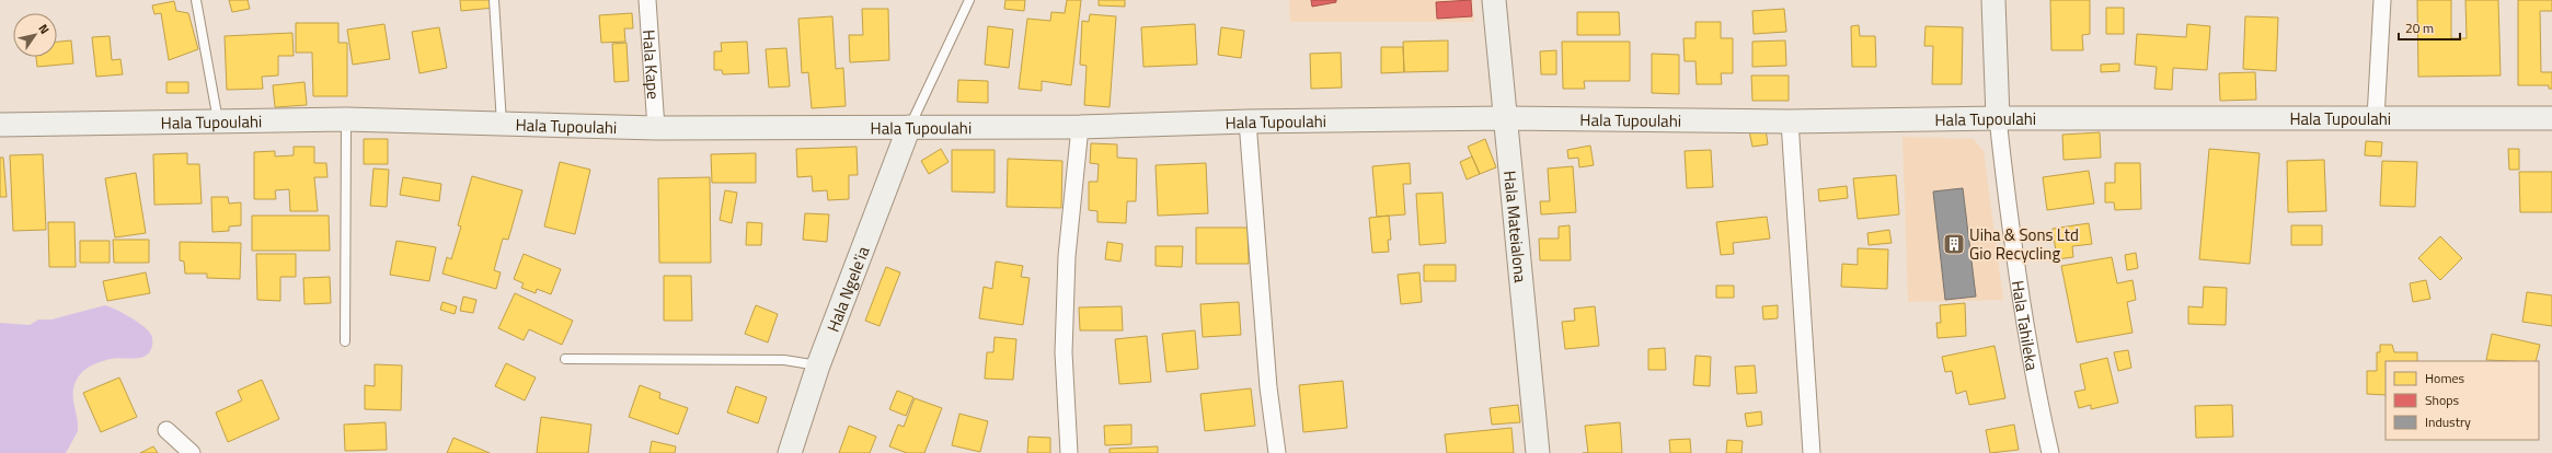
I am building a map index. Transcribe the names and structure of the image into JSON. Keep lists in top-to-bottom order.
{
  "streets": {
    "street": [
      "Hala Kape",
      "Hala Tupoulahi",
      "Hala Mateialona",
      "Hala Ngele'ia",
      "Hala Tahileka"
    ]
  },
  "crossings": [
    ["Hala Kape", "Hala Tupoulahi"],
    ["Hala Tupoulahi", "Hala Mateialona"],
    ["Hala Tupoulahi", "Hala Ngele'ia"],
    ["Hala Tupoulahi", "Hala Tahileka"]
  ],
  "places": {
    "building": ["Uiha & Sons Ltd Gio Recycling"]
  },
  "legend": ["Homes", "Shops", "Industry"],
  "scale_bar": "20 m",
  "north": "top right"
}
